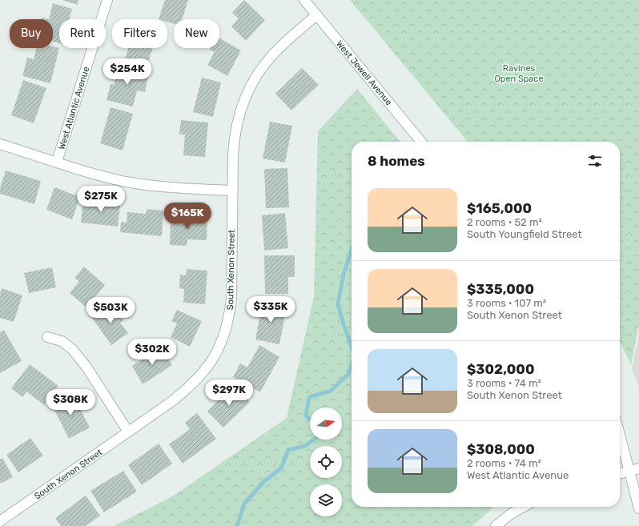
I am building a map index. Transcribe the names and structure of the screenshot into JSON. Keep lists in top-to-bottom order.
{
  "streets": {
    "street": ["West Jewell Avenue", "West Atlantic Avenue", "South Xenon Street"]
  },
  "crossings": [
    ["West Jewell Avenue", "South Xenon Street"]
  ],
  "parks": ["Ravines Open Space"],
  "north": "right",
  "page": {
    "chip": [
      "Buy",
      "Rent",
      "Filters",
      "New"
    ],
    "price": [
      "$254K",
      "$275K",
      "$165K",
      "$335K",
      "$503K",
      "$302K",
      "$297K",
      "$308K"
    ],
    "heading": "8 homes",
    "list": [
      {
        "name": "$165,000",
        "note": "2 rooms · 52 m² · South Youngfield Street"
      },
      {
        "name": "$335,000",
        "note": "3 rooms · 107 m² · South Xenon Street"
      },
      {
        "name": "$302,000",
        "note": "3 rooms · 74 m² · South Xenon Street"
      },
      {
        "name": "$308,000",
        "note": "2 rooms · 74 m² · West Atlantic Avenue"
      }
    ]
  }
}
